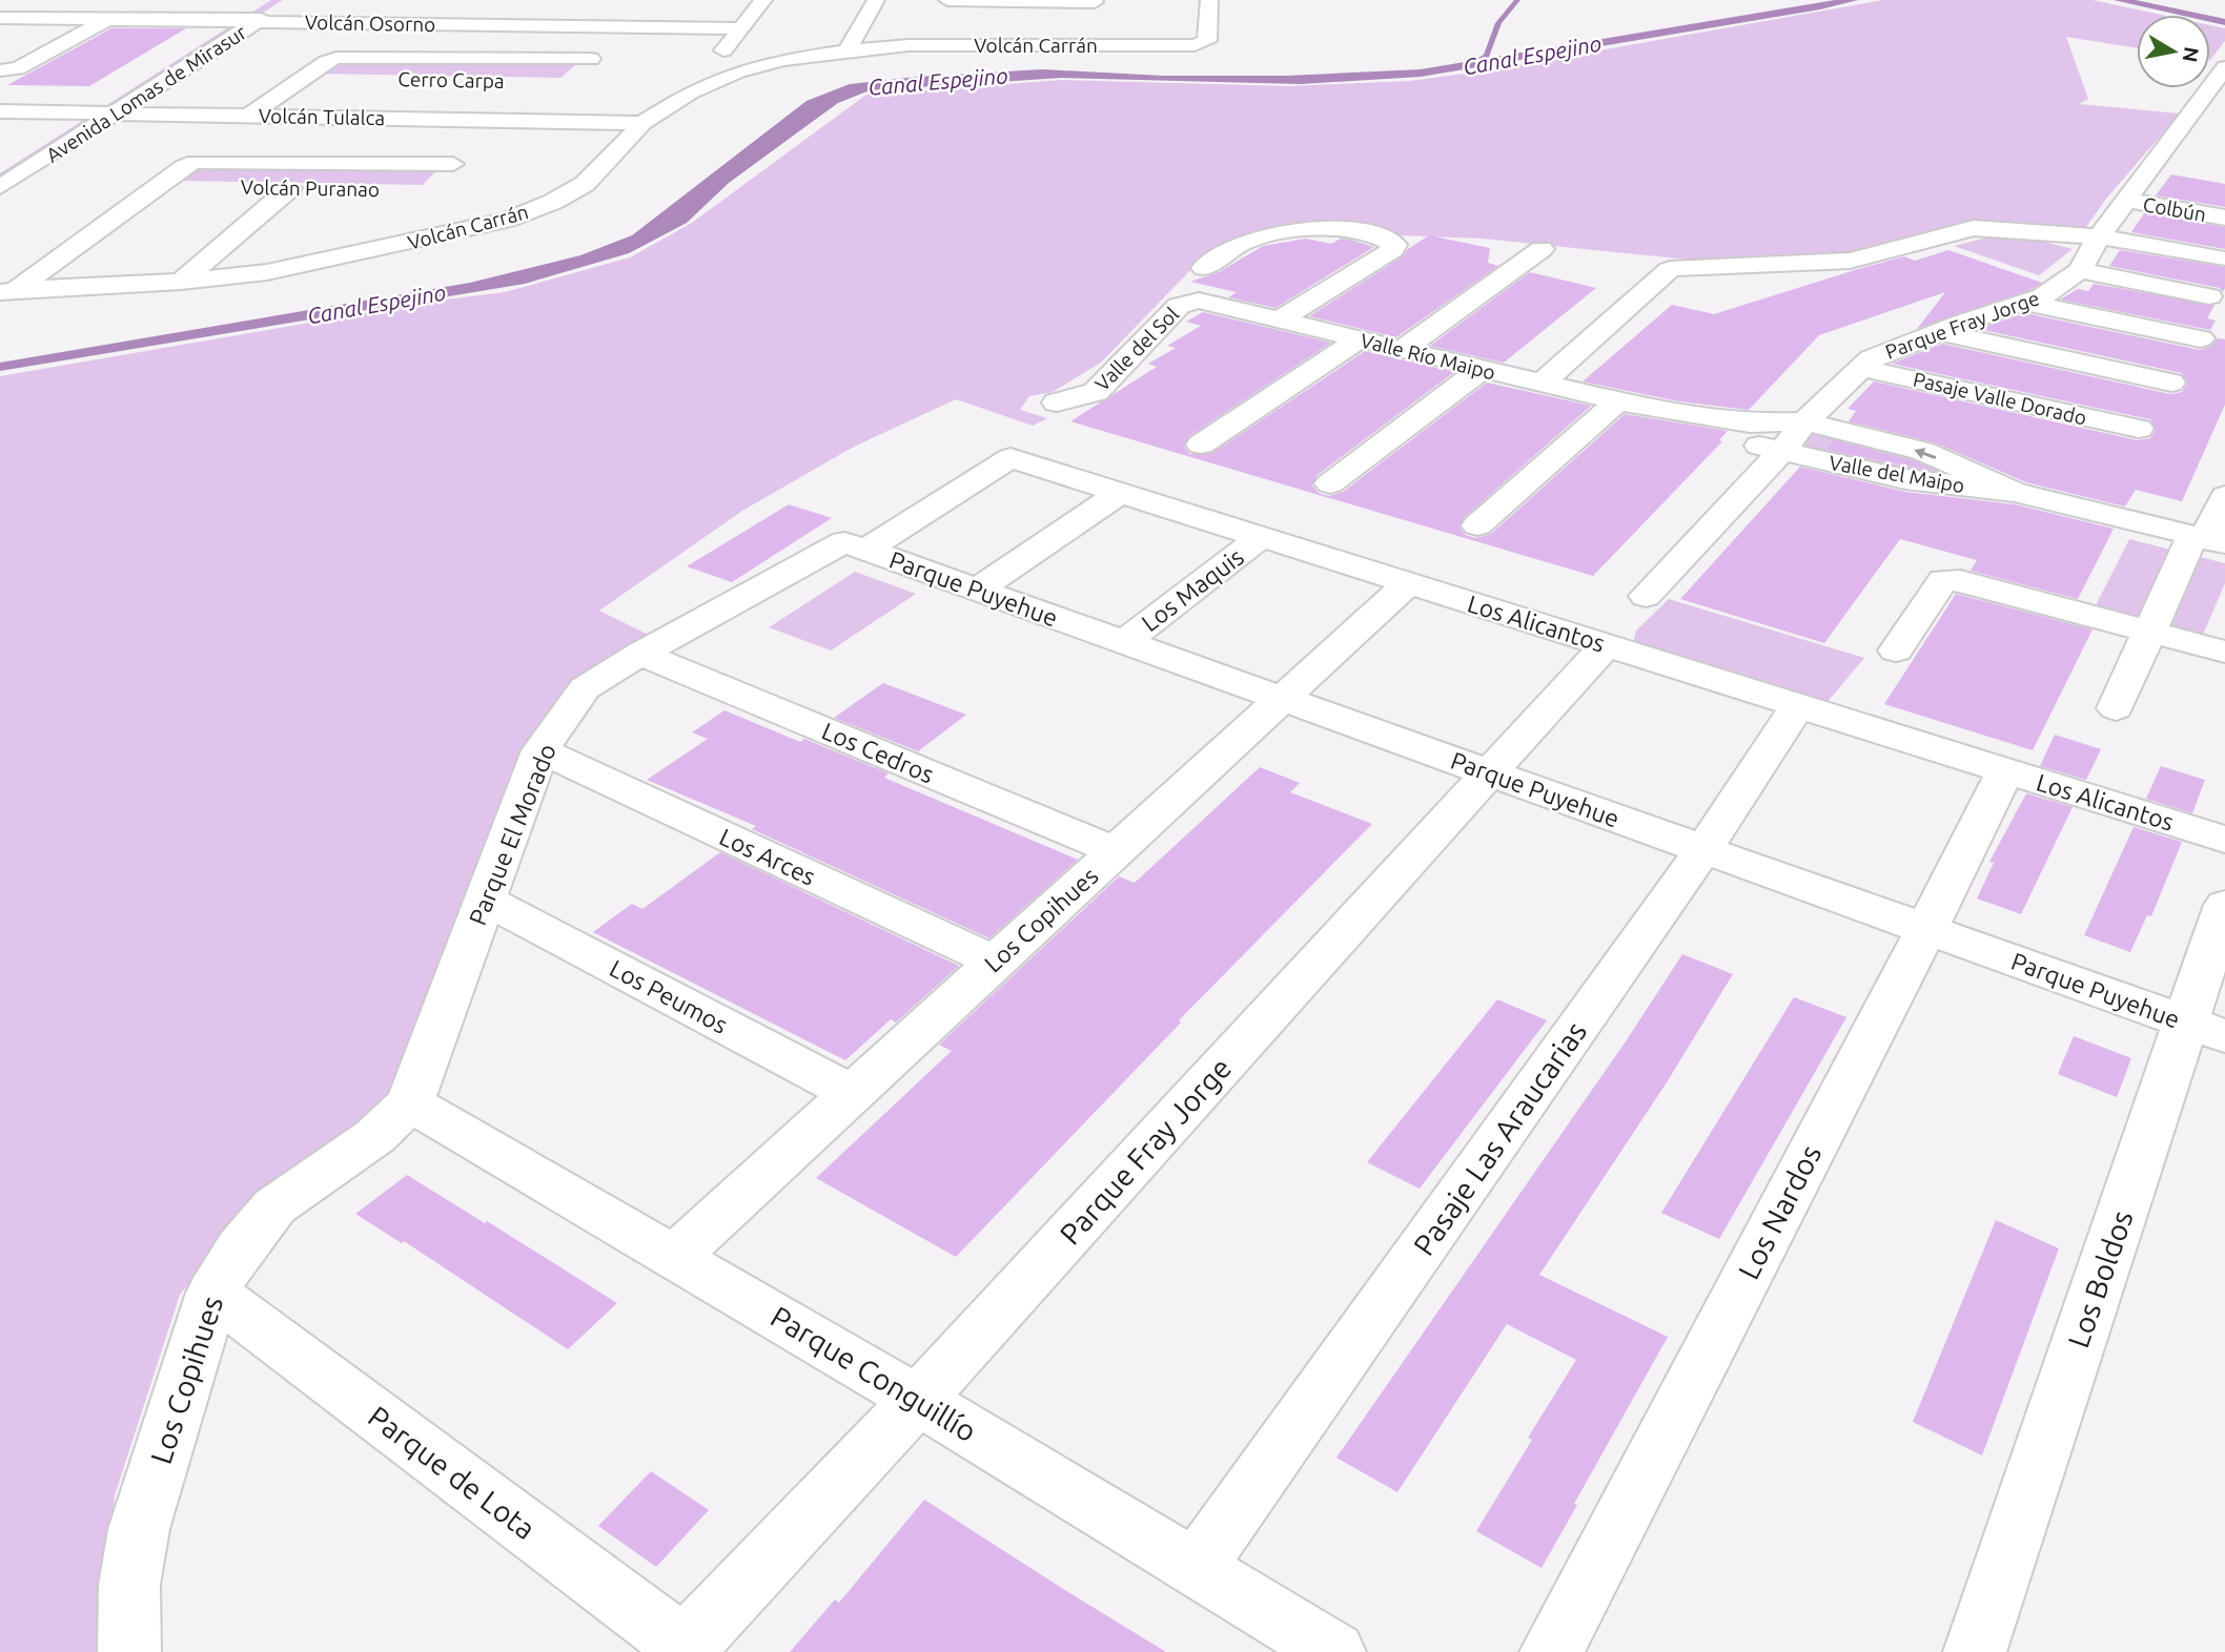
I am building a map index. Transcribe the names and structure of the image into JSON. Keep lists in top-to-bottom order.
{
  "streets": {
    "street": [
      "Volcán Osorno",
      "Volcán Carrán",
      "Cerro Carpa",
      "Avenida Lomas de Mirasur",
      "Volcán Tulalca",
      "Volcán Puranao",
      "Colbún",
      "Parque Fray Jorge",
      "Valle del Sol",
      "Valle Río Maipo",
      "Pasaje Valle Dorado",
      "Valle del Maipo",
      "Parque Puyehue",
      "Los Maquis",
      "Los Alicantos",
      "Los Cedros",
      "Parque El Morado",
      "Los Arces",
      "Los Copihues",
      "Los Peumos",
      "Pasaje Las Araucarias",
      "Los Nardos",
      "Los Boldos",
      "Parque Conguillío",
      "Parque de Lota"
    ]
  },
  "crossings": [
    ["Volcán Osorno", "Avenida Lomas de Mirasur"],
    ["Volcán Carrán", "Volcán Tulalca"],
    ["Volcán Carrán", "Volcán Puranao"],
    ["Cerro Carpa", "Volcán Tulalca"],
    ["Avenida Lomas de Mirasur", "Volcán Tulalca"],
    ["Colbún", "Parque Fray Jorge"],
    ["Parque Fray Jorge", "Valle Río Maipo"],
    ["Parque Fray Jorge", "Pasaje Valle Dorado"],
    ["Parque Fray Jorge", "Valle del Maipo"],
    ["Parque Fray Jorge", "Parque Puyehue"],
    ["Parque Fray Jorge", "Los Alicantos"],
    ["Parque Fray Jorge", "Parque Conguillío"],
    ["Parque Fray Jorge", "Parque de Lota"],
    ["Valle del Sol", "Valle Río Maipo"],
    ["Valle Río Maipo", "Valle del Maipo"],
    ["Parque Puyehue", "Los Maquis"],
    ["Parque Puyehue", "Los Alicantos"],
    ["Parque Puyehue", "Parque El Morado"],
    ["Parque Puyehue", "Los Copihues"],
    ["Parque Puyehue", "Pasaje Las Araucarias"],
    ["Parque Puyehue", "Los Nardos"],
    ["Parque Puyehue", "Los Boldos"],
    ["Los Maquis", "Los Alicantos"],
    ["Los Alicantos", "Parque El Morado"],
    ["Los Alicantos", "Los Copihues"],
    ["Los Alicantos", "Pasaje Las Araucarias"],
    ["Los Alicantos", "Los Nardos"],
    ["Los Cedros", "Parque El Morado"],
    ["Los Cedros", "Los Copihues"],
    ["Parque El Morado", "Los Arces"],
    ["Parque El Morado", "Los Copihues"],
    ["Parque El Morado", "Los Peumos"],
    ["Parque El Morado", "Parque Conguillío"],
    ["Los Arces", "Los Copihues"],
    ["Los Copihues", "Los Peumos"],
    ["Los Copihues", "Parque Conguillío"],
    ["Los Copihues", "Parque de Lota"],
    ["Pasaje Las Araucarias", "Parque Conguillío"]
  ],
  "water": ["Canal Espejino"],
  "north": "right"
}
